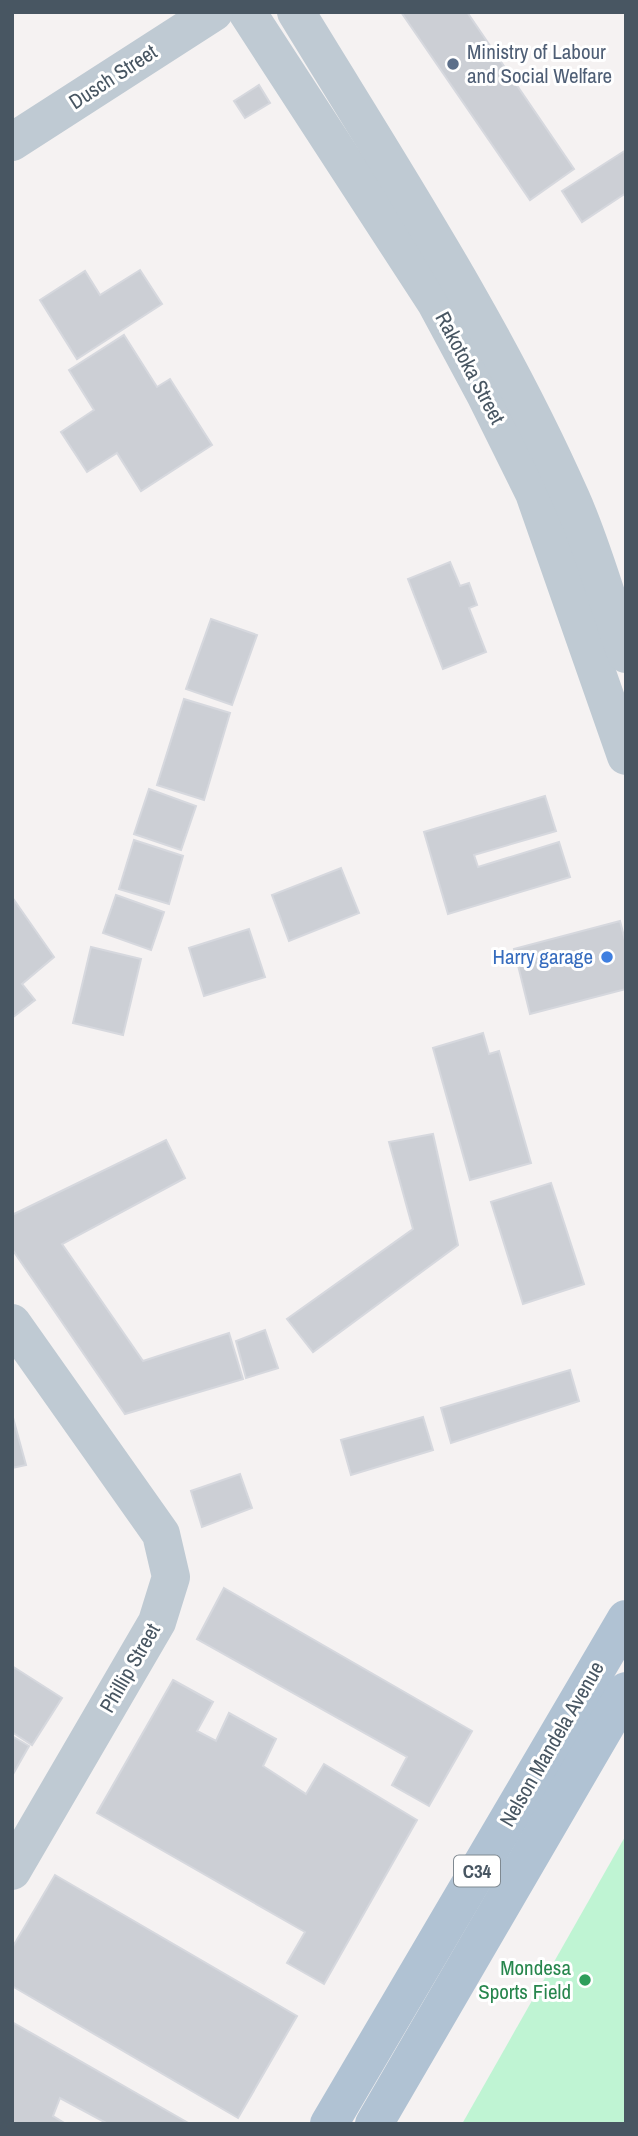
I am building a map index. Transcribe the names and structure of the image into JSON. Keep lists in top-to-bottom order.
{
  "streets": {
    "main road": ["Nelson Mandela Avenue", "C34"],
    "street": ["Dusch Street", "Rakotoka Street", "Phillip Street"]
  },
  "places": ["Ministry of Labour and Social Welfare", "Harry garage", "Mondesa Sports Field"]
}
